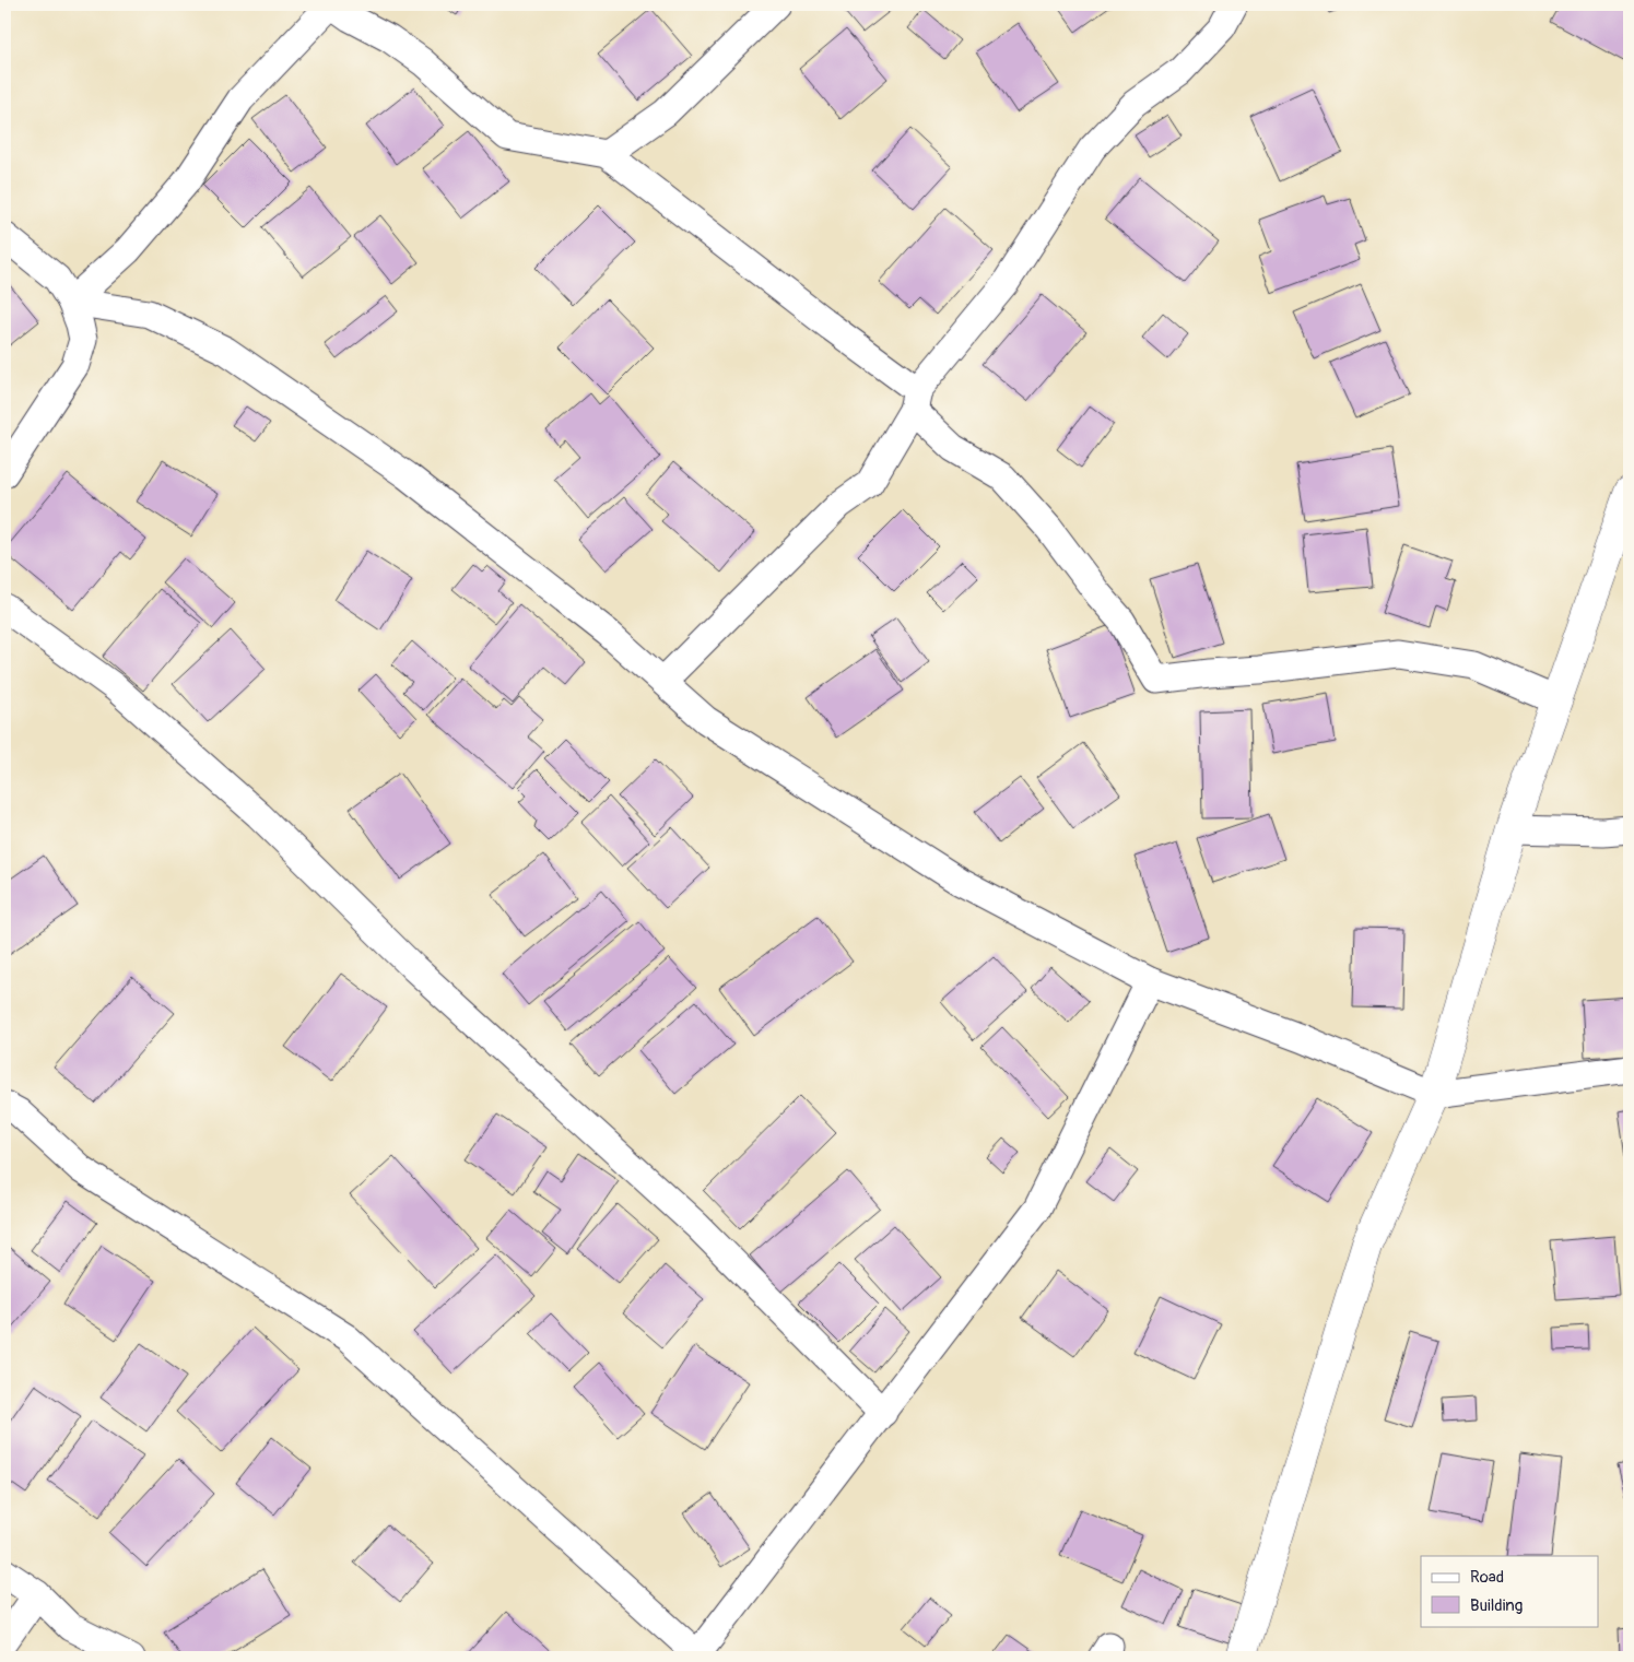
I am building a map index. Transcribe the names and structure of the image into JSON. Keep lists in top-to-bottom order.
{
  "legend": ["Road", "Building"]
}
